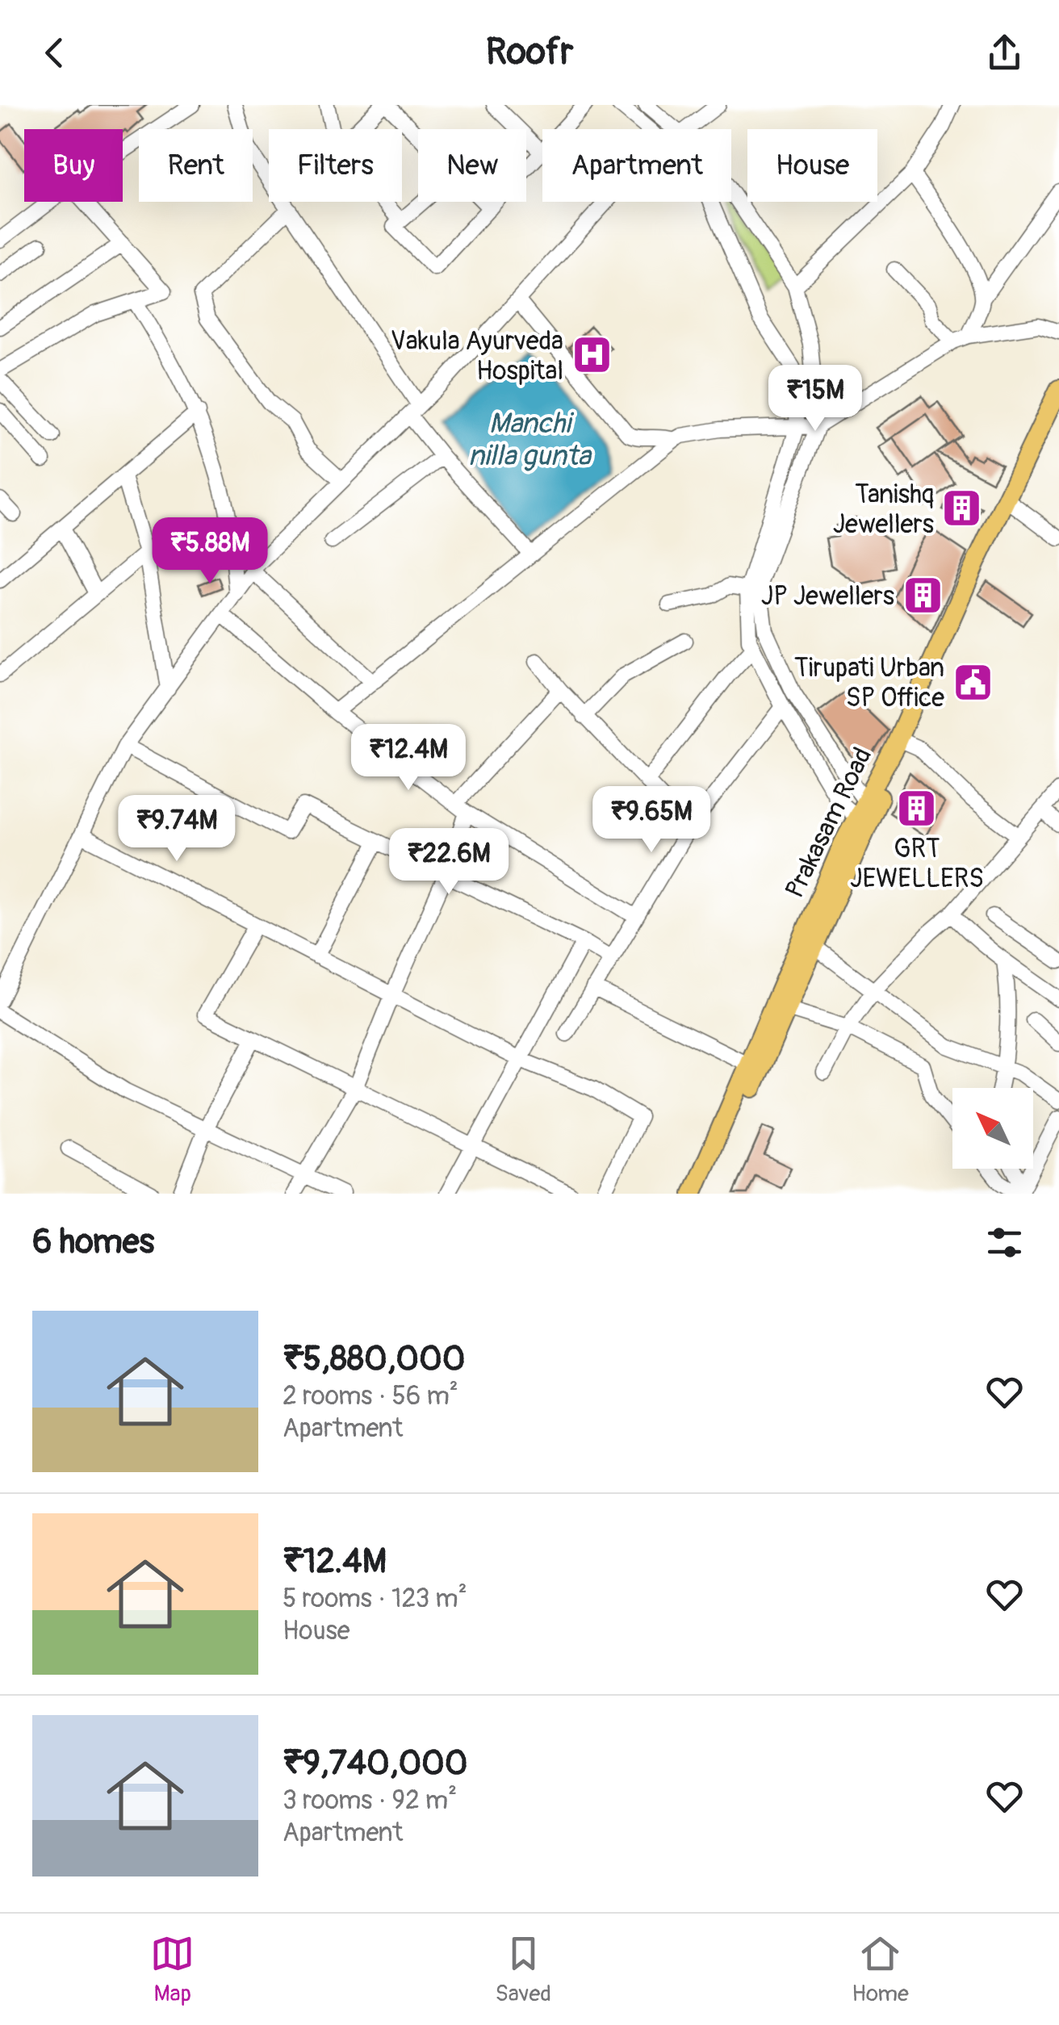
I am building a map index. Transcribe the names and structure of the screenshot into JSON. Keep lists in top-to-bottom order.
{
  "streets": {
    "main road": ["Prakasam Road"]
  },
  "water": ["Manchi nilla gunta"],
  "places": {
    "hospital": ["Vakula Ayurveda Hospital"],
    "building": ["Tanishq Jewellers", "JP Jewellers", "GRT JEWELLERS"],
    "public building": ["Tirupati Urban SP Office"]
  },
  "north": "top left",
  "page": {
    "header": "Roofr",
    "chip": [
      "Buy",
      "Rent",
      "Filters",
      "New",
      "Apartment",
      "House"
    ],
    "price": [
      "₹15M",
      "₹5.88M",
      "₹12.4M",
      "₹9.65M",
      "₹9.74M",
      "₹22.6M"
    ],
    "heading": "6 homes",
    "list": [
      {
        "name": "₹5,880,000",
        "note": "2 rooms · 56 m² · Apartment"
      },
      {
        "name": "₹12.4M",
        "note": "5 rooms · 123 m² · House"
      },
      {
        "name": "₹9,740,000",
        "note": "3 rooms · 92 m² · Apartment"
      }
    ],
    "tabs": ["Map", "Saved", "Home"]
  }
}
